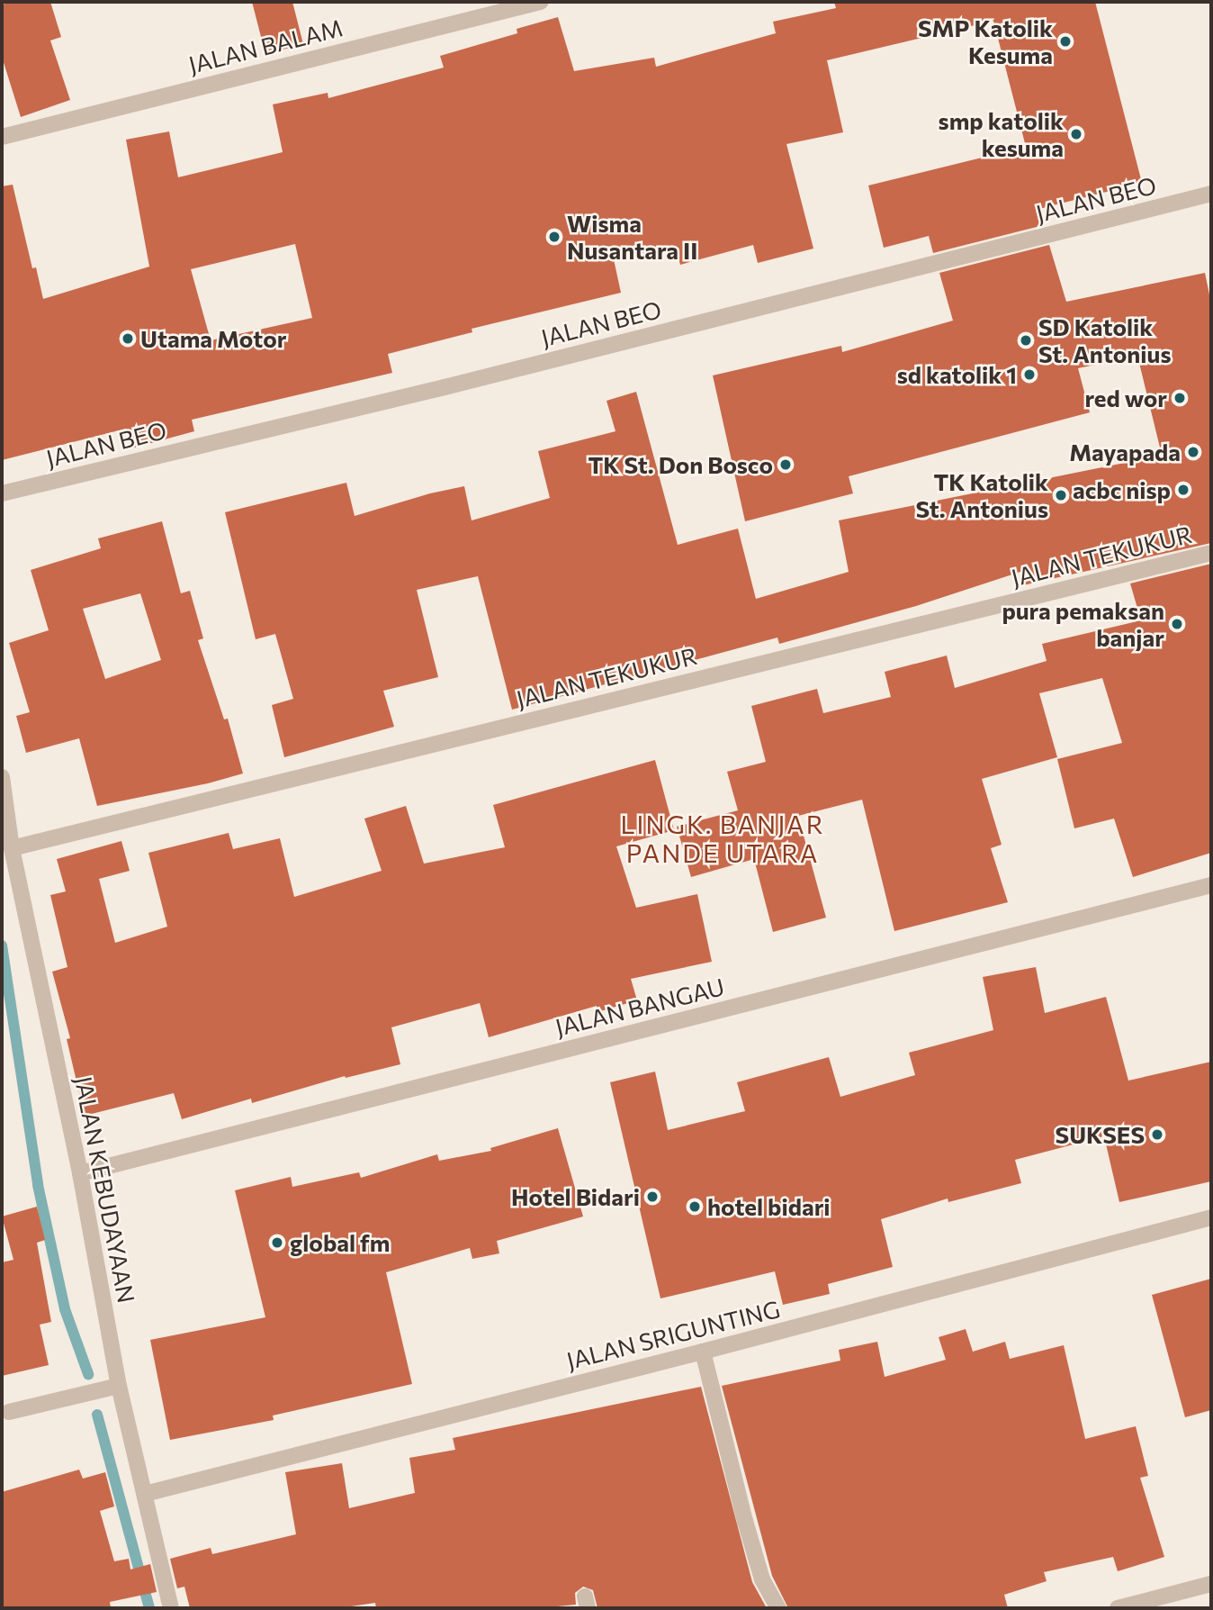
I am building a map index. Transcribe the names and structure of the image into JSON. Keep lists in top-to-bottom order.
{
  "streets": {
    "street": [
      "JALAN BALAM",
      "JALAN BEO",
      "JALAN TEKUKUR",
      "JALAN BANGAU",
      "JALAN KEBUDAYAAN",
      "JALAN SRIGUNTING"
    ]
  },
  "crossings": [
    ["JALAN TEKUKUR", "JALAN KEBUDAYAAN"],
    ["JALAN BANGAU", "JALAN KEBUDAYAAN"],
    ["JALAN KEBUDAYAAN", "JALAN SRIGUNTING"]
  ],
  "districts": ["LINGK. BANJAR PANDE UTARA"],
  "places": [
    "SMP Katolik Kesuma",
    "smp katolik kesuma",
    "Wisma Nusantara II",
    "Utama Motor",
    "SD Katolik St. Antonius",
    "sd katolik 1",
    "red wor",
    "Mayapada",
    "TK St. Don Bosco",
    "acbc nisp",
    "TK Katolik St. Antonius",
    "pura pemaksan banjar",
    "SUKSES",
    "Hotel Bidari",
    "hotel bidari",
    "global fm"
  ]
}
